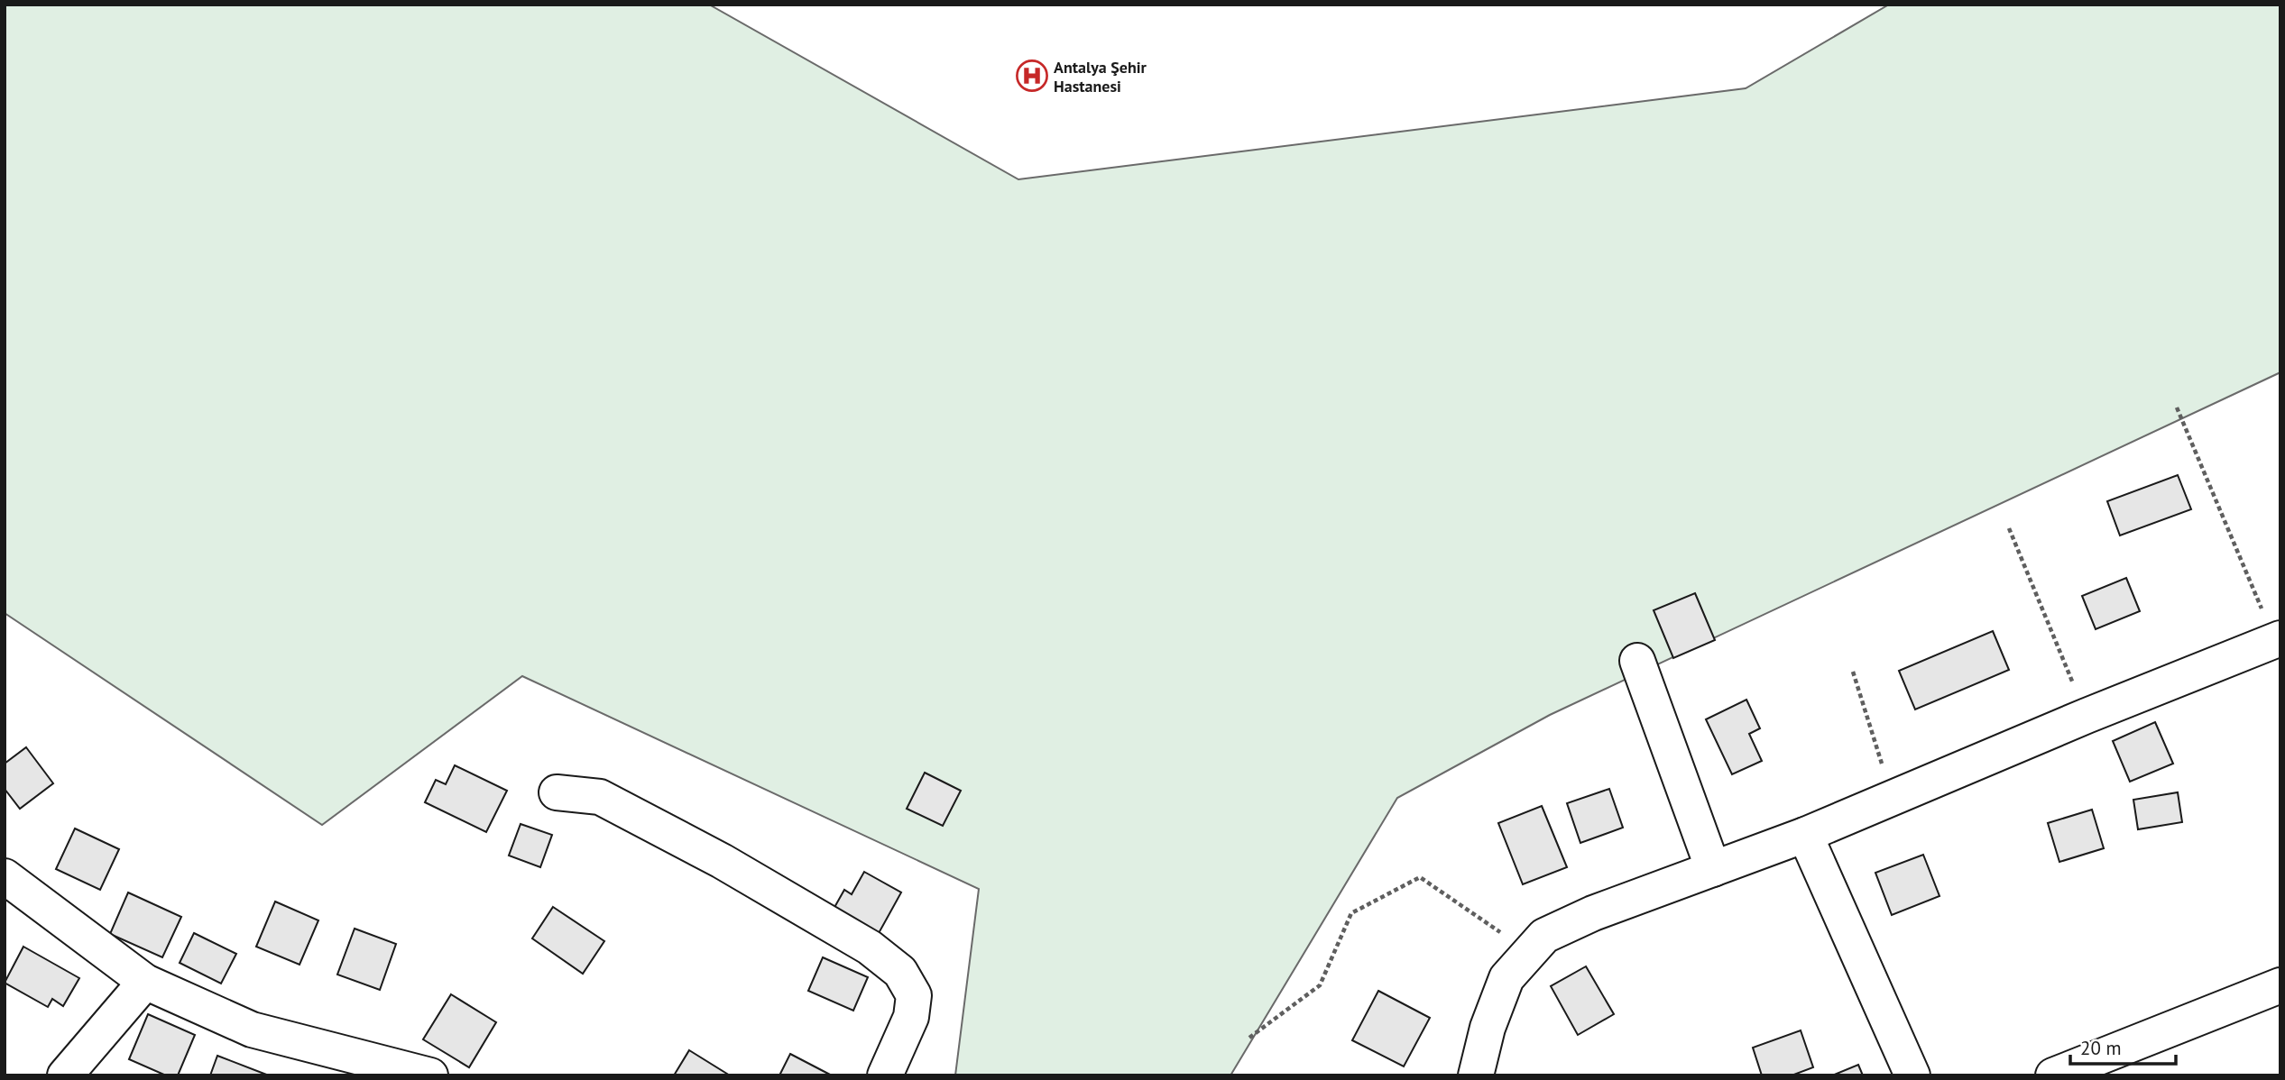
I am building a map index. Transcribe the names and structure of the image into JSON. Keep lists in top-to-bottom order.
{
  "places": {
    "hospital": ["Antalya Şehir Hastanesi"]
  },
  "scale_bar": "20 m"
}
